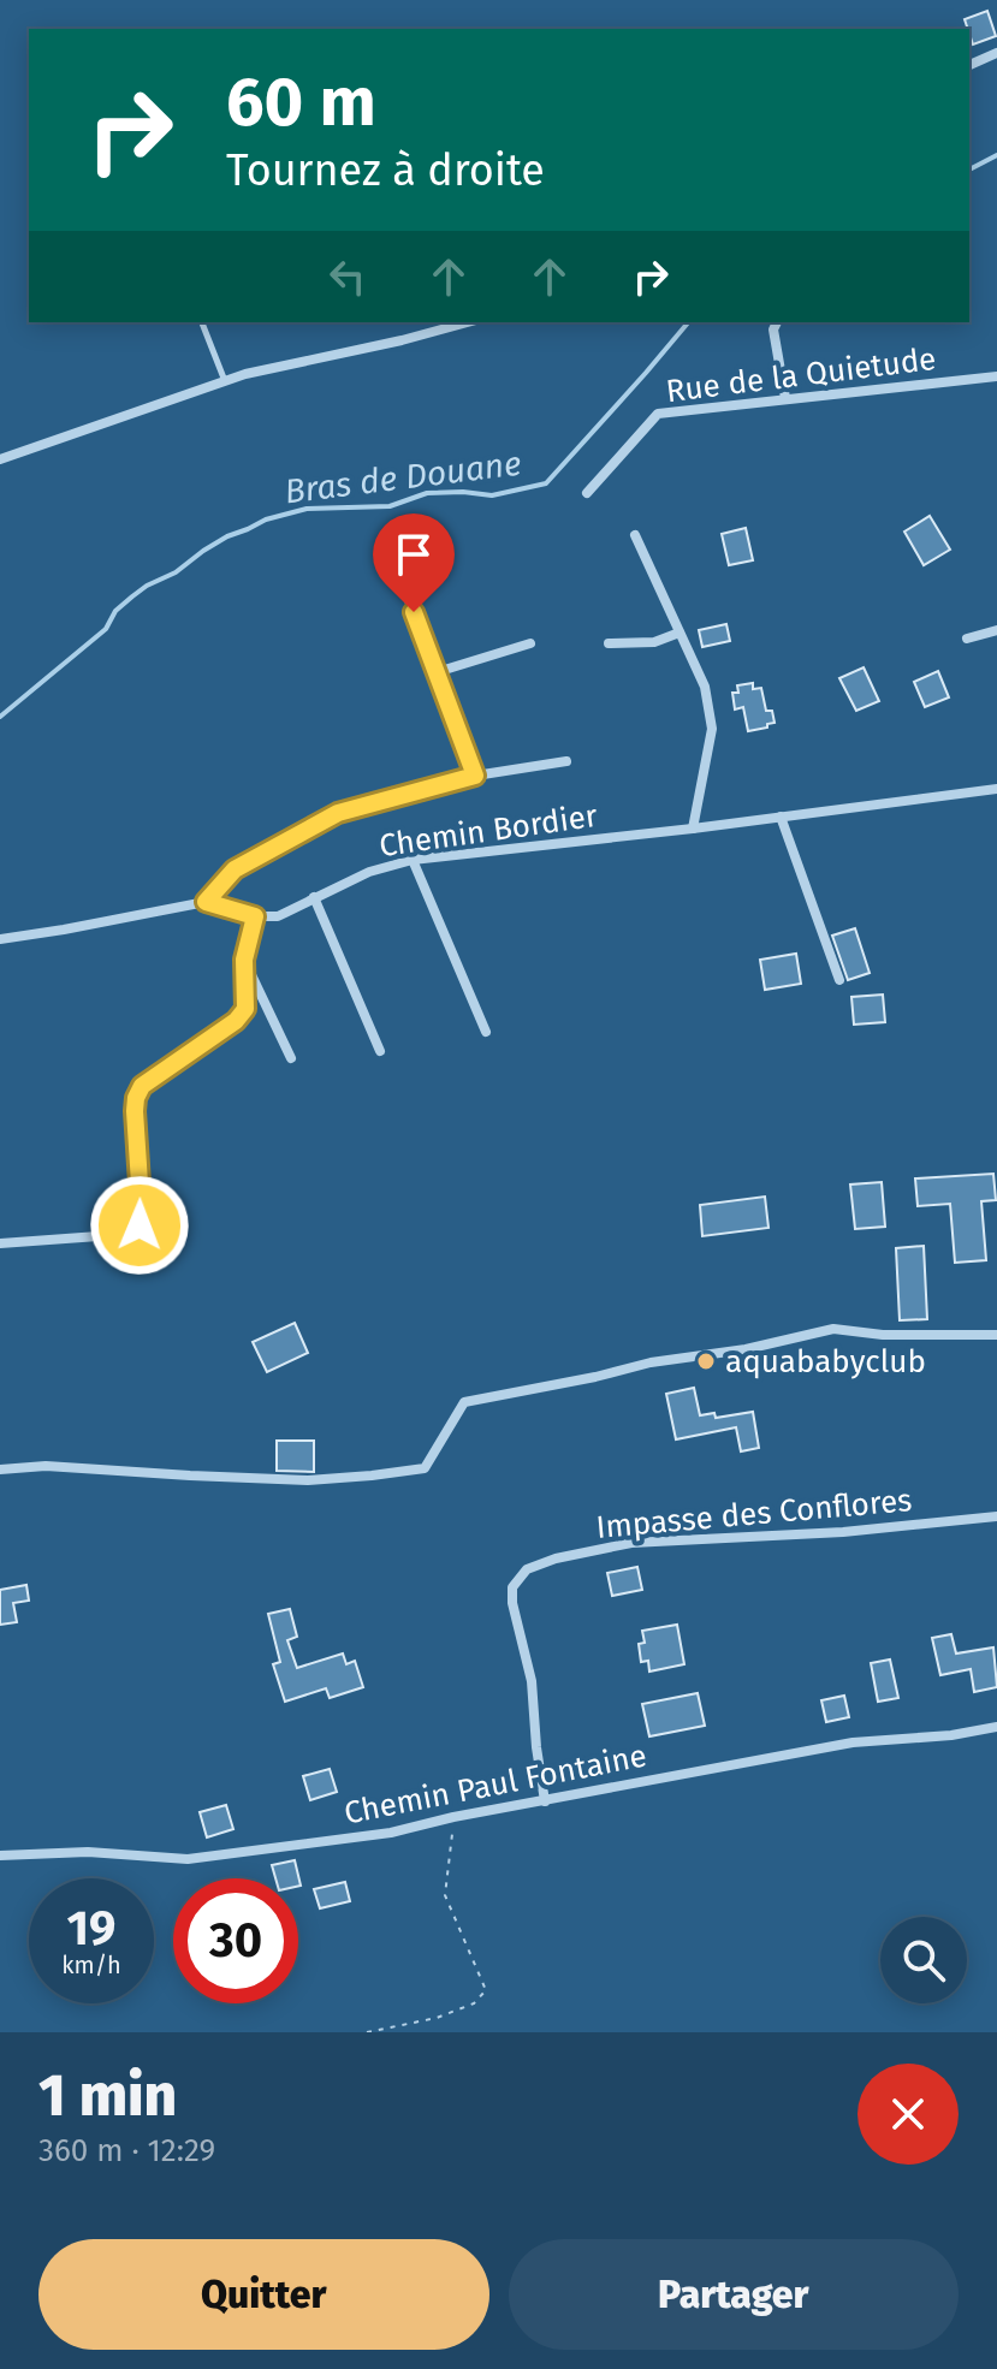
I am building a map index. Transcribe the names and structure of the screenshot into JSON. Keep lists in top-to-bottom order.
{
  "streets": {
    "street": [
      "Rue de la Quietude",
      "Chemin Bordier",
      "Impasse des Conflores",
      "Chemin Paul Fontaine"
    ]
  },
  "crossings": [
    ["Impasse des Conflores", "Chemin Paul Fontaine"]
  ],
  "water": ["Bras de Douane"],
  "places": ["aquababyclub"],
  "page": {
    "turn": ["60 m", "Tournez à droite"],
    "speed": "19 km/h",
    "limit": "30",
    "heading": ["1 min", "360 m · 12:29"],
    "buttons": ["Quitter", "Partager"]
  }
}
